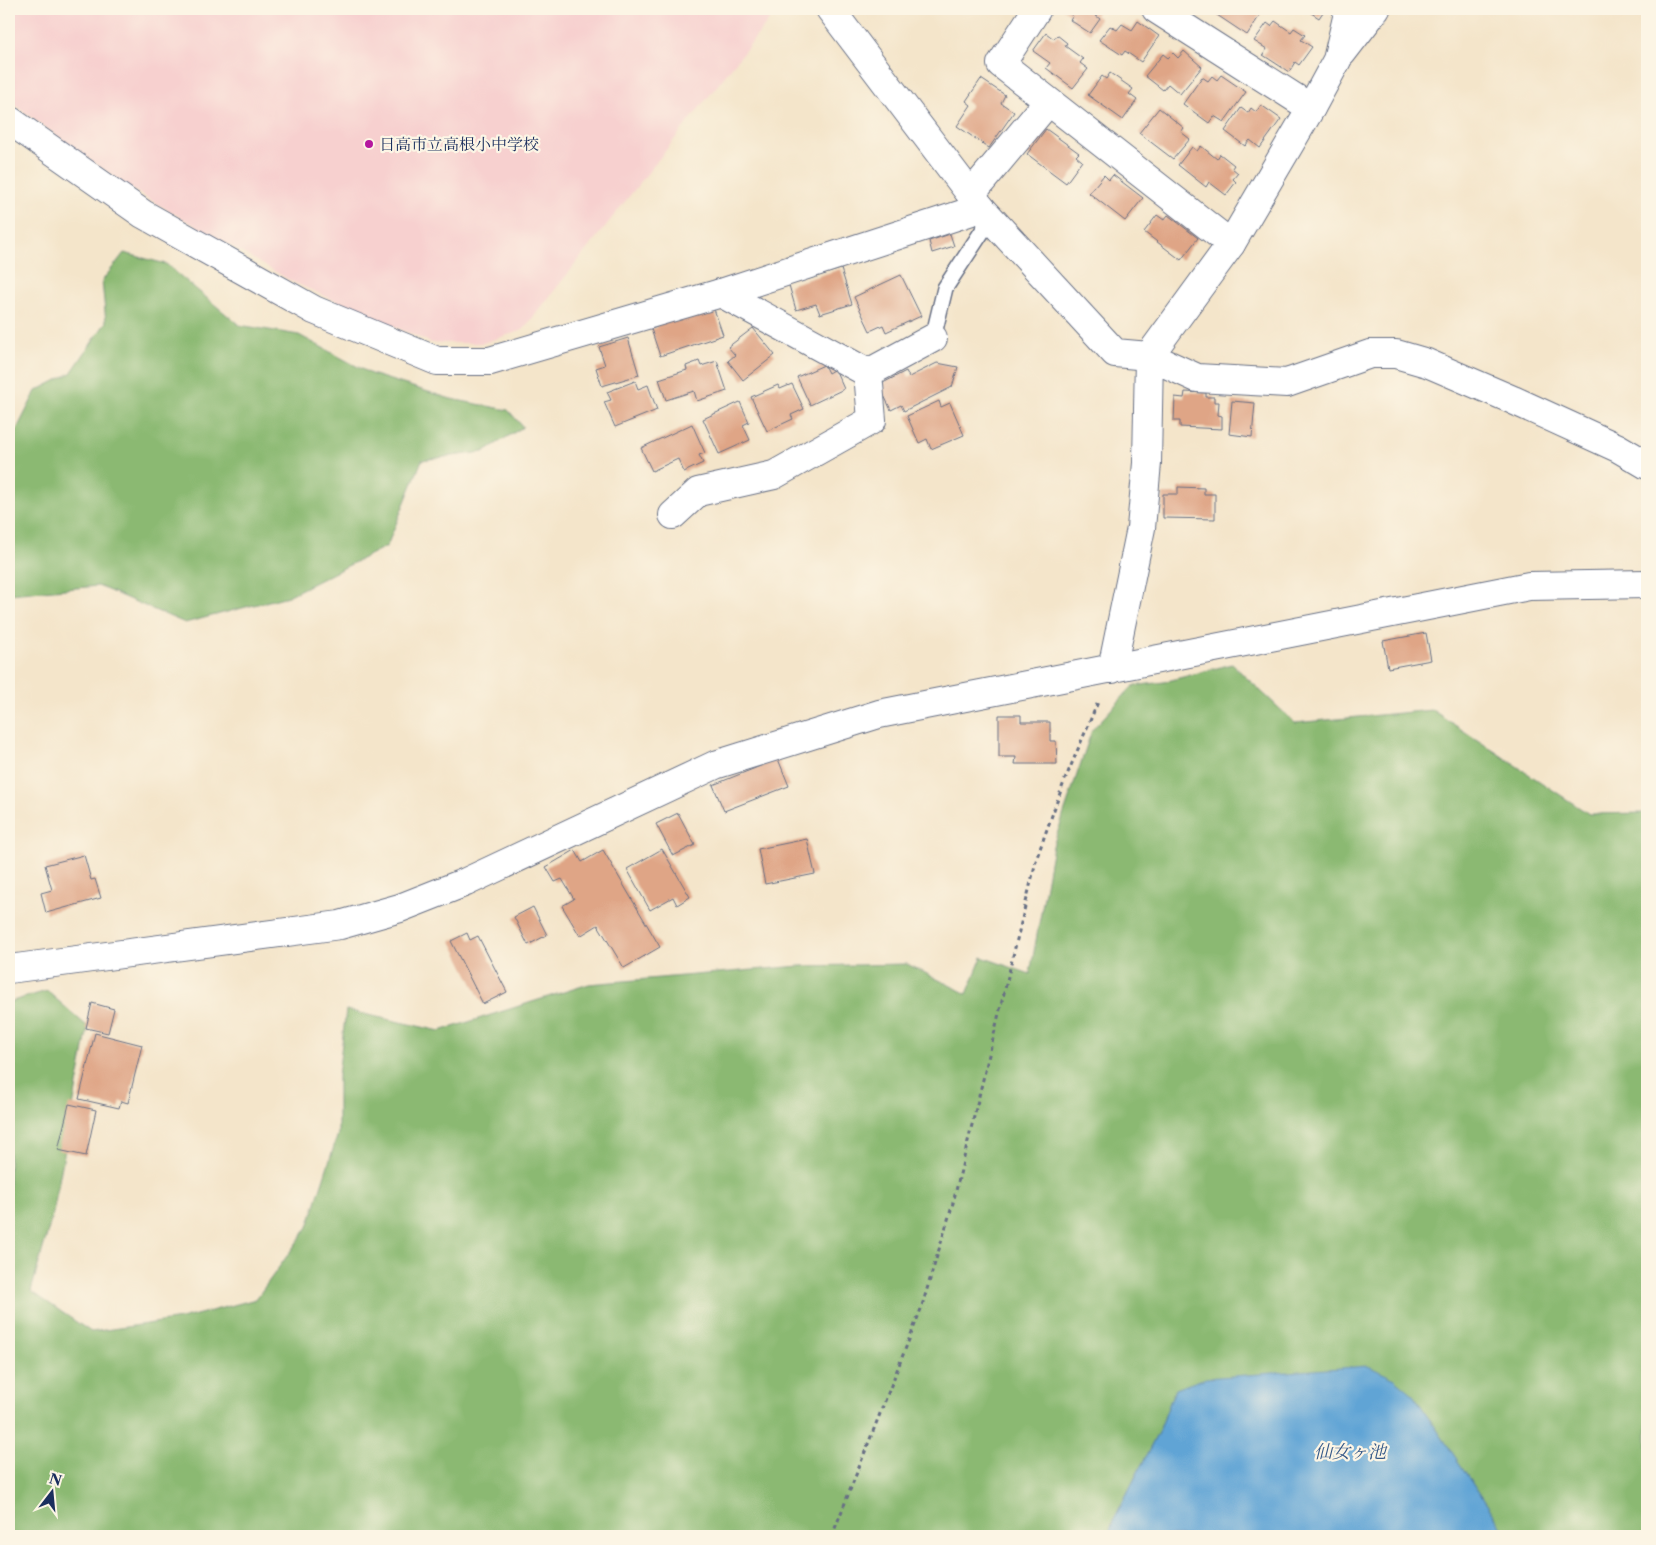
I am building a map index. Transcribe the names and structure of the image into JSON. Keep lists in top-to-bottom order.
{
  "water": ["仙女ヶ池"],
  "places": ["日高市立高根小中学校"],
  "north": "top"
}
